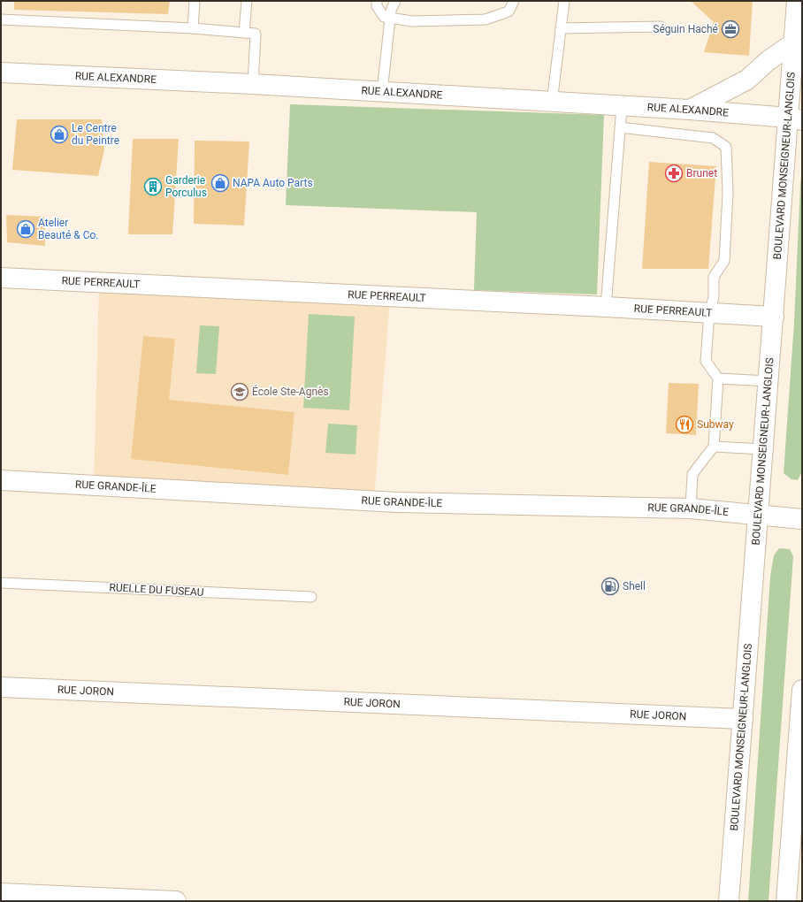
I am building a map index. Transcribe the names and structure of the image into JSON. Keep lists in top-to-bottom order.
{
  "streets": {
    "main road": [
      "RUE ALEXANDRE",
      "BOULEVARD MONSEIGNEUR-LANGLOIS",
      "RUE PERREAULT",
      "RUE GRANDE-ÎLE",
      "RUE JORON"
    ],
    "lane": ["RUELLE DU FUSEAU"]
  },
  "crossings": [
    ["RUE ALEXANDRE", "BOULEVARD MONSEIGNEUR-LANGLOIS"],
    ["BOULEVARD MONSEIGNEUR-LANGLOIS", "RUE PERREAULT"],
    ["BOULEVARD MONSEIGNEUR-LANGLOIS", "RUE GRANDE-ÎLE"],
    ["BOULEVARD MONSEIGNEUR-LANGLOIS", "RUE JORON"]
  ],
  "places": {
    "office": ["Séguin Haché"],
    "shop": ["Le Centre du Peintre", "NAPA Auto Parts", "Atelier Beauté & Co."],
    "pharmacy": ["Brunet"],
    "building": ["Garderie Porculus"],
    "school or university": ["École Ste-Agnès"],
    "restaurant": ["Subway"],
    "fuel station": ["Shell"]
  }
}
